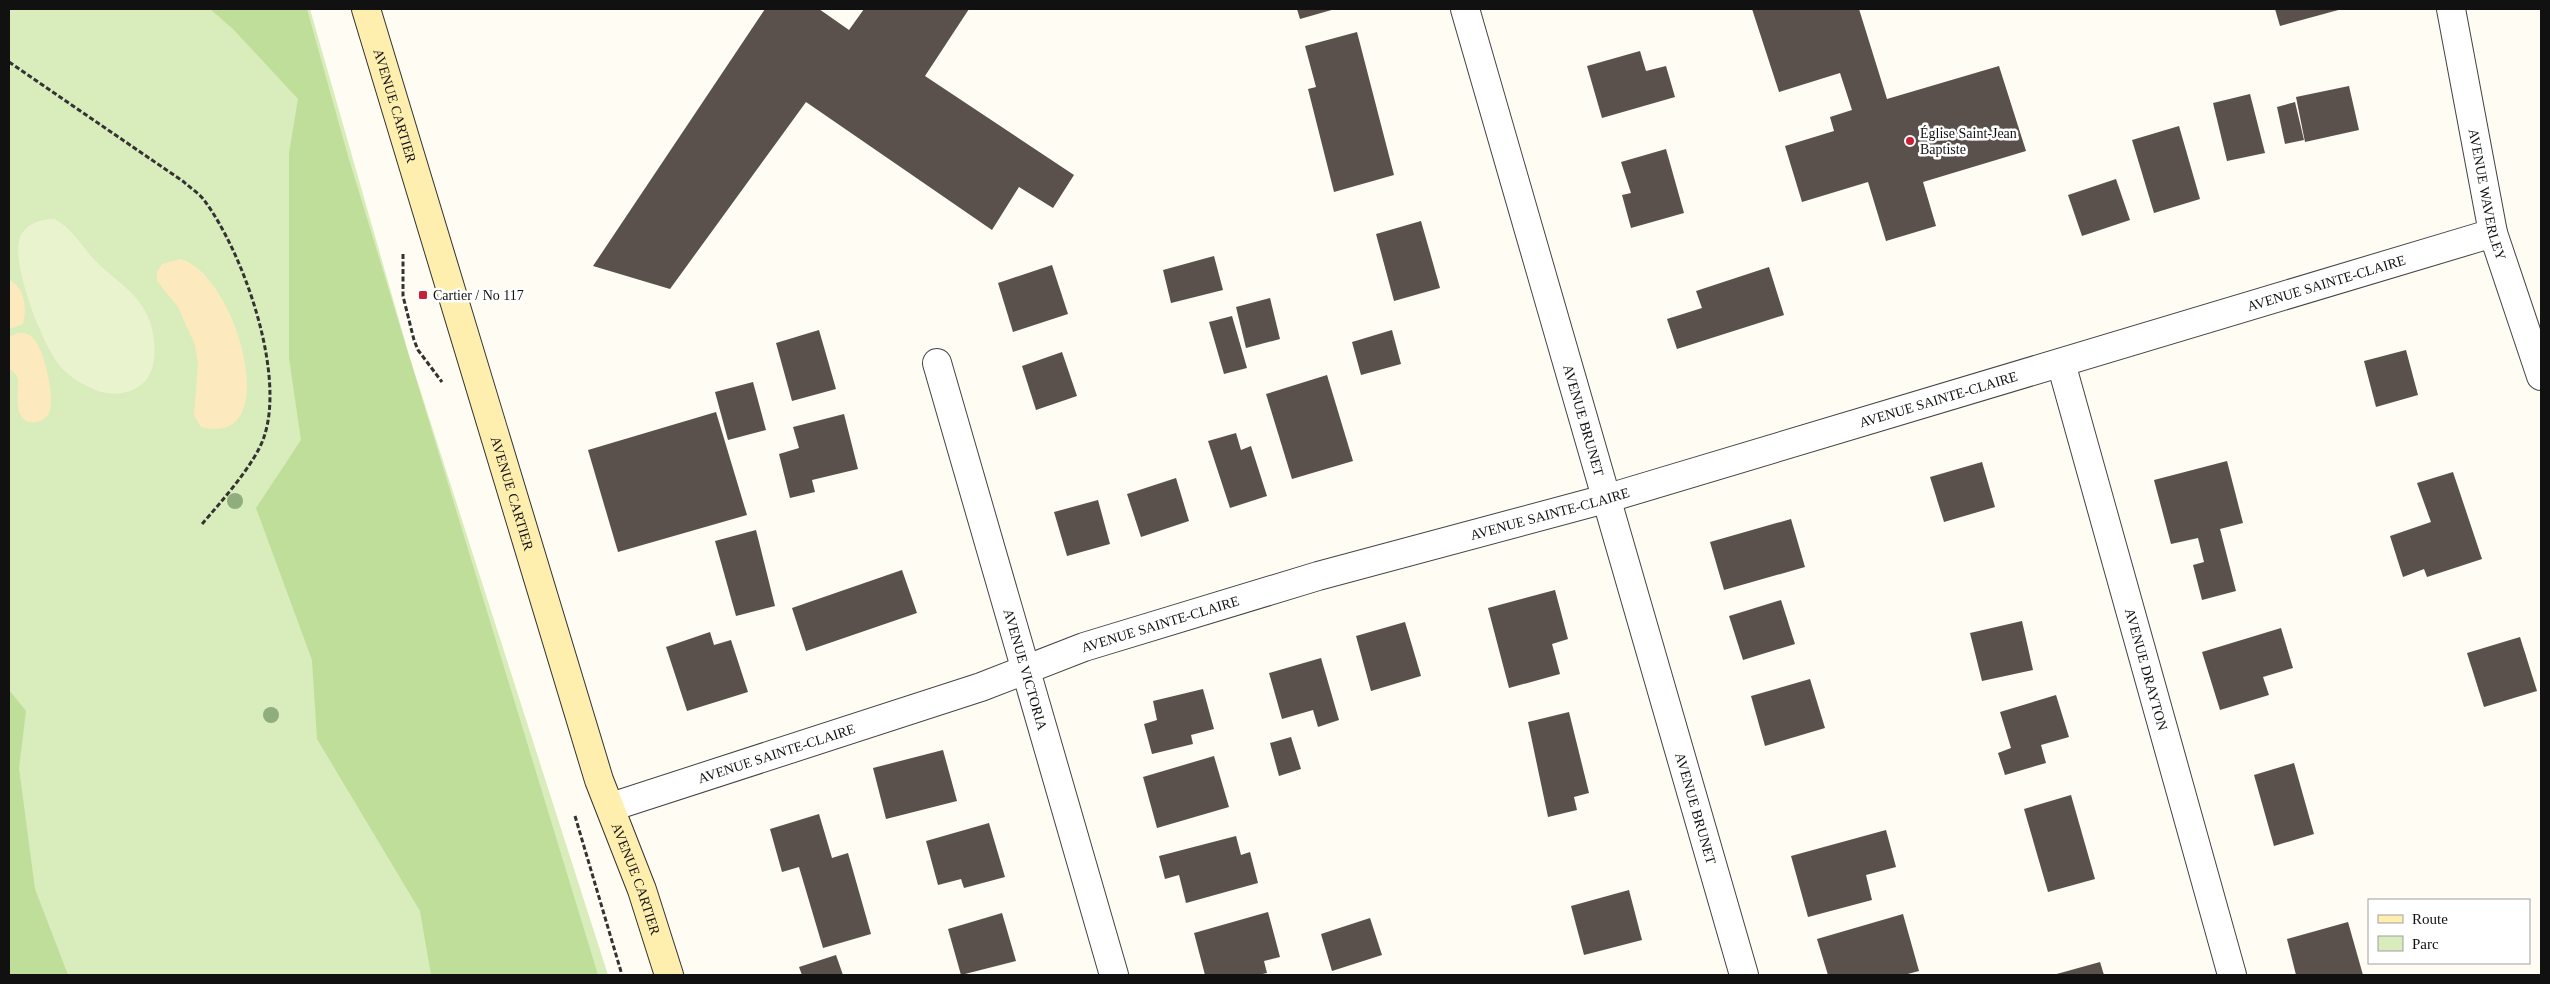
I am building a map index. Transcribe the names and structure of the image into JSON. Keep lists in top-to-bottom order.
{
  "streets": {
    "street": [
      "AVENUE CARTIER",
      "AVENUE WAVERLEY",
      "AVENUE SAINTE-CLAIRE",
      "AVENUE BRUNET",
      "AVENUE DRAYTON",
      "AVENUE VICTORIA"
    ]
  },
  "crossings": [
    ["AVENUE CARTIER", "AVENUE SAINTE-CLAIRE"],
    ["AVENUE WAVERLEY", "AVENUE SAINTE-CLAIRE"],
    ["AVENUE SAINTE-CLAIRE", "AVENUE BRUNET"],
    ["AVENUE SAINTE-CLAIRE", "AVENUE DRAYTON"],
    ["AVENUE SAINTE-CLAIRE", "AVENUE VICTORIA"]
  ],
  "places": {
    "other": ["Église Saint-Jean Baptiste"],
    "transit": ["Cartier / No 117"]
  },
  "legend": ["Route", "Parc"]
}
